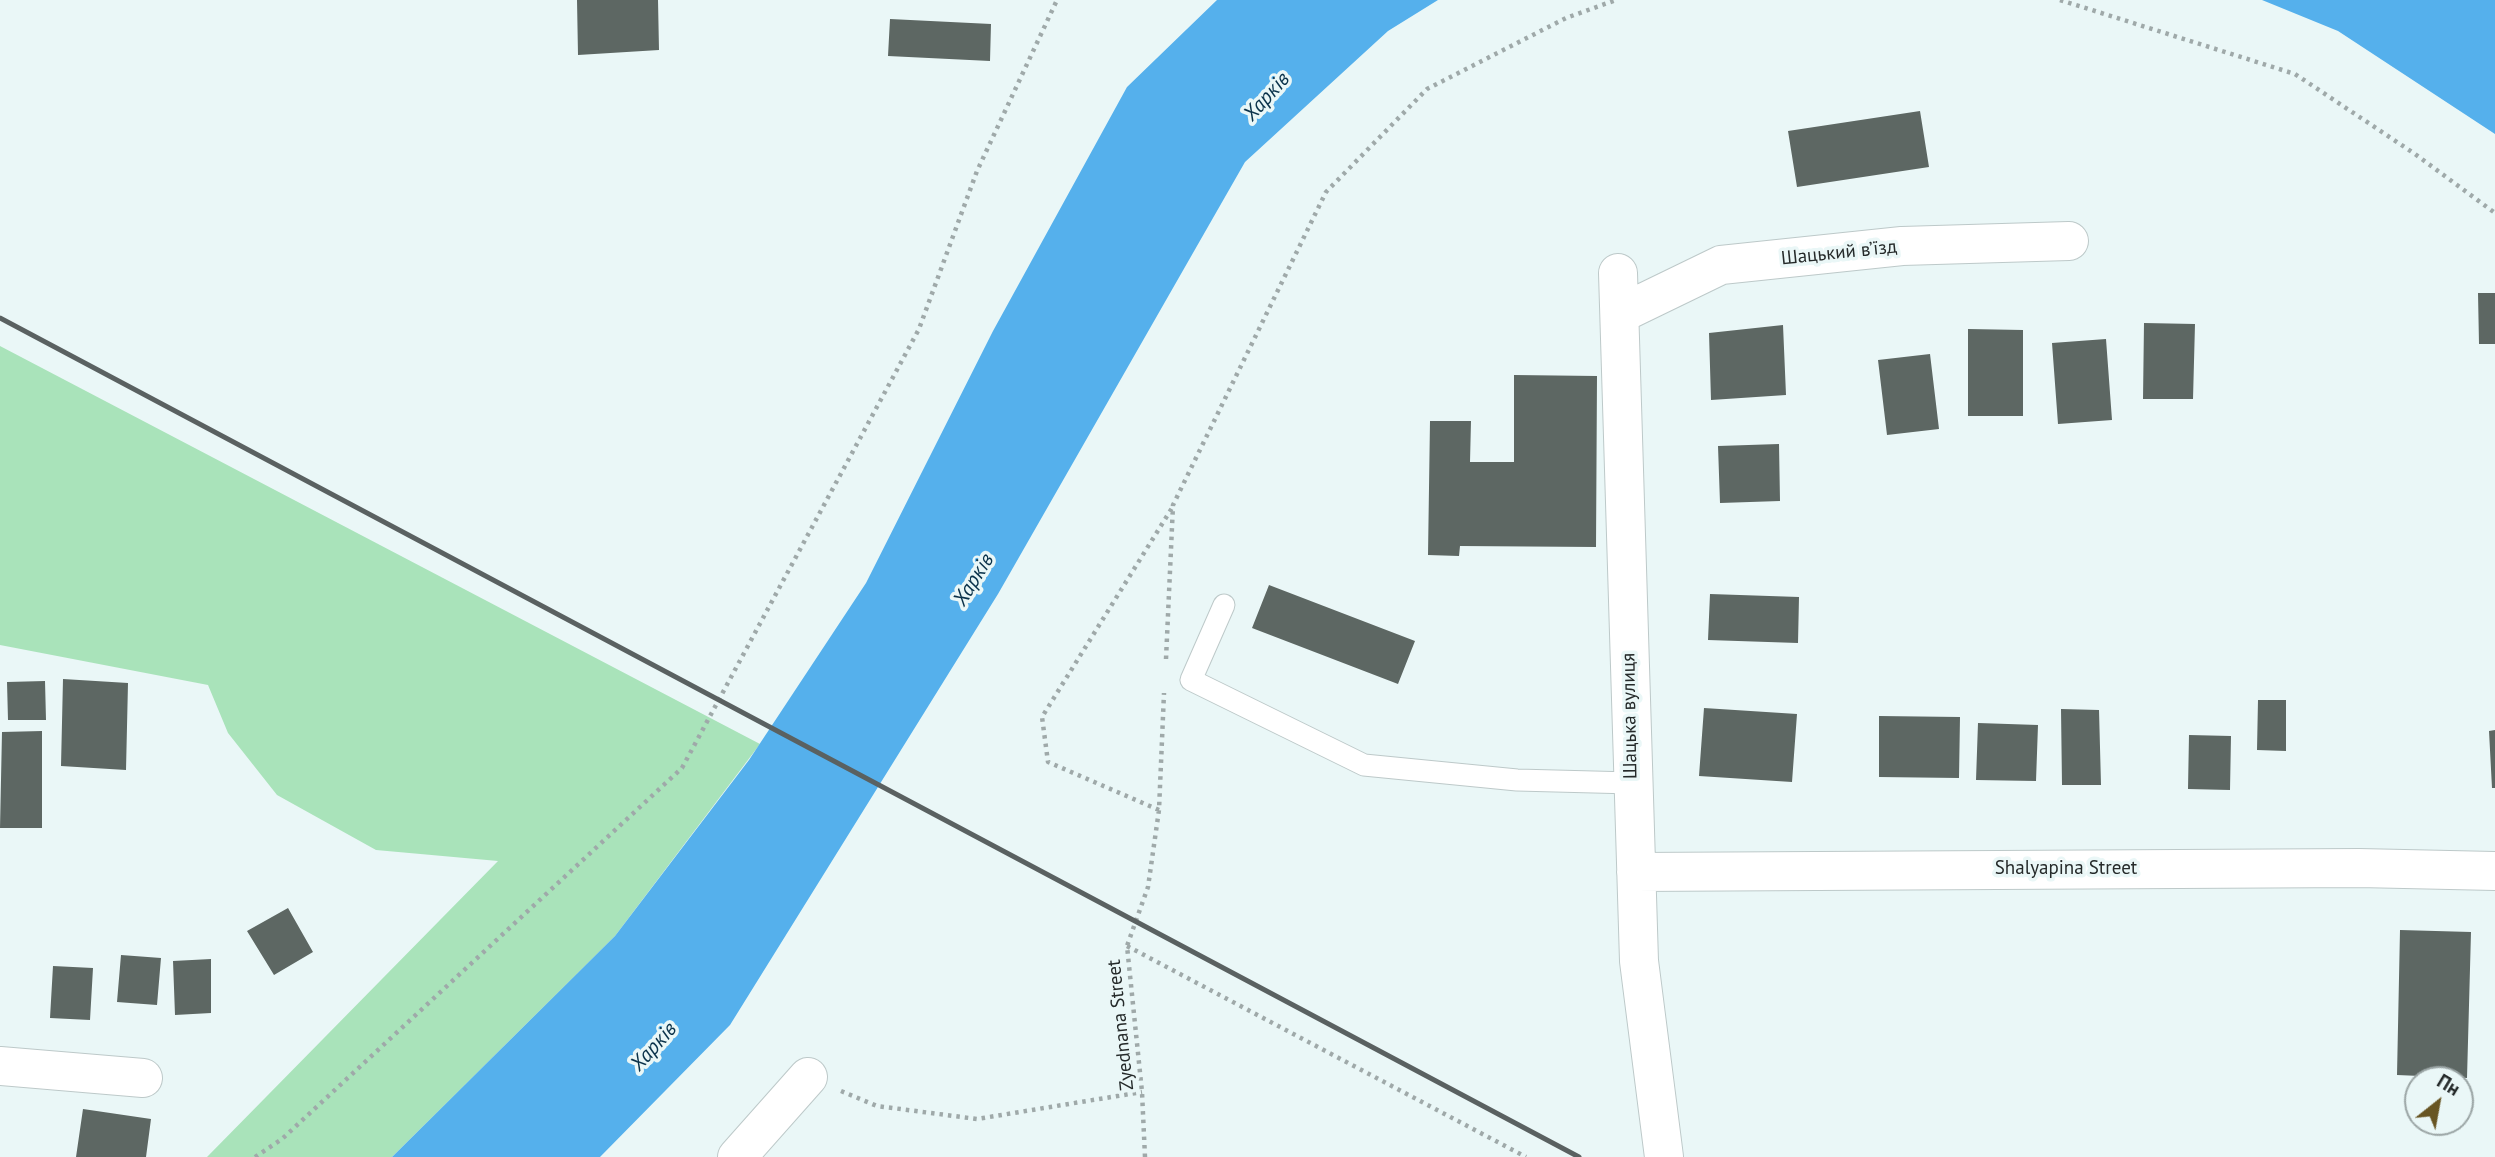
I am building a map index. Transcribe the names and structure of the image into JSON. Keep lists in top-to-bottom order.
{
  "streets": {
    "street": ["Шацький в’їзд", "Шацька вулиця", "Shalyapina Street"],
    "path": ["Zyednana Street"]
  },
  "crossings": [
    ["Шацький в’їзд", "Шацька вулиця"],
    ["Шацька вулиця", "Shalyapina Street"]
  ],
  "water": ["Харків"],
  "north": "top right"
}
